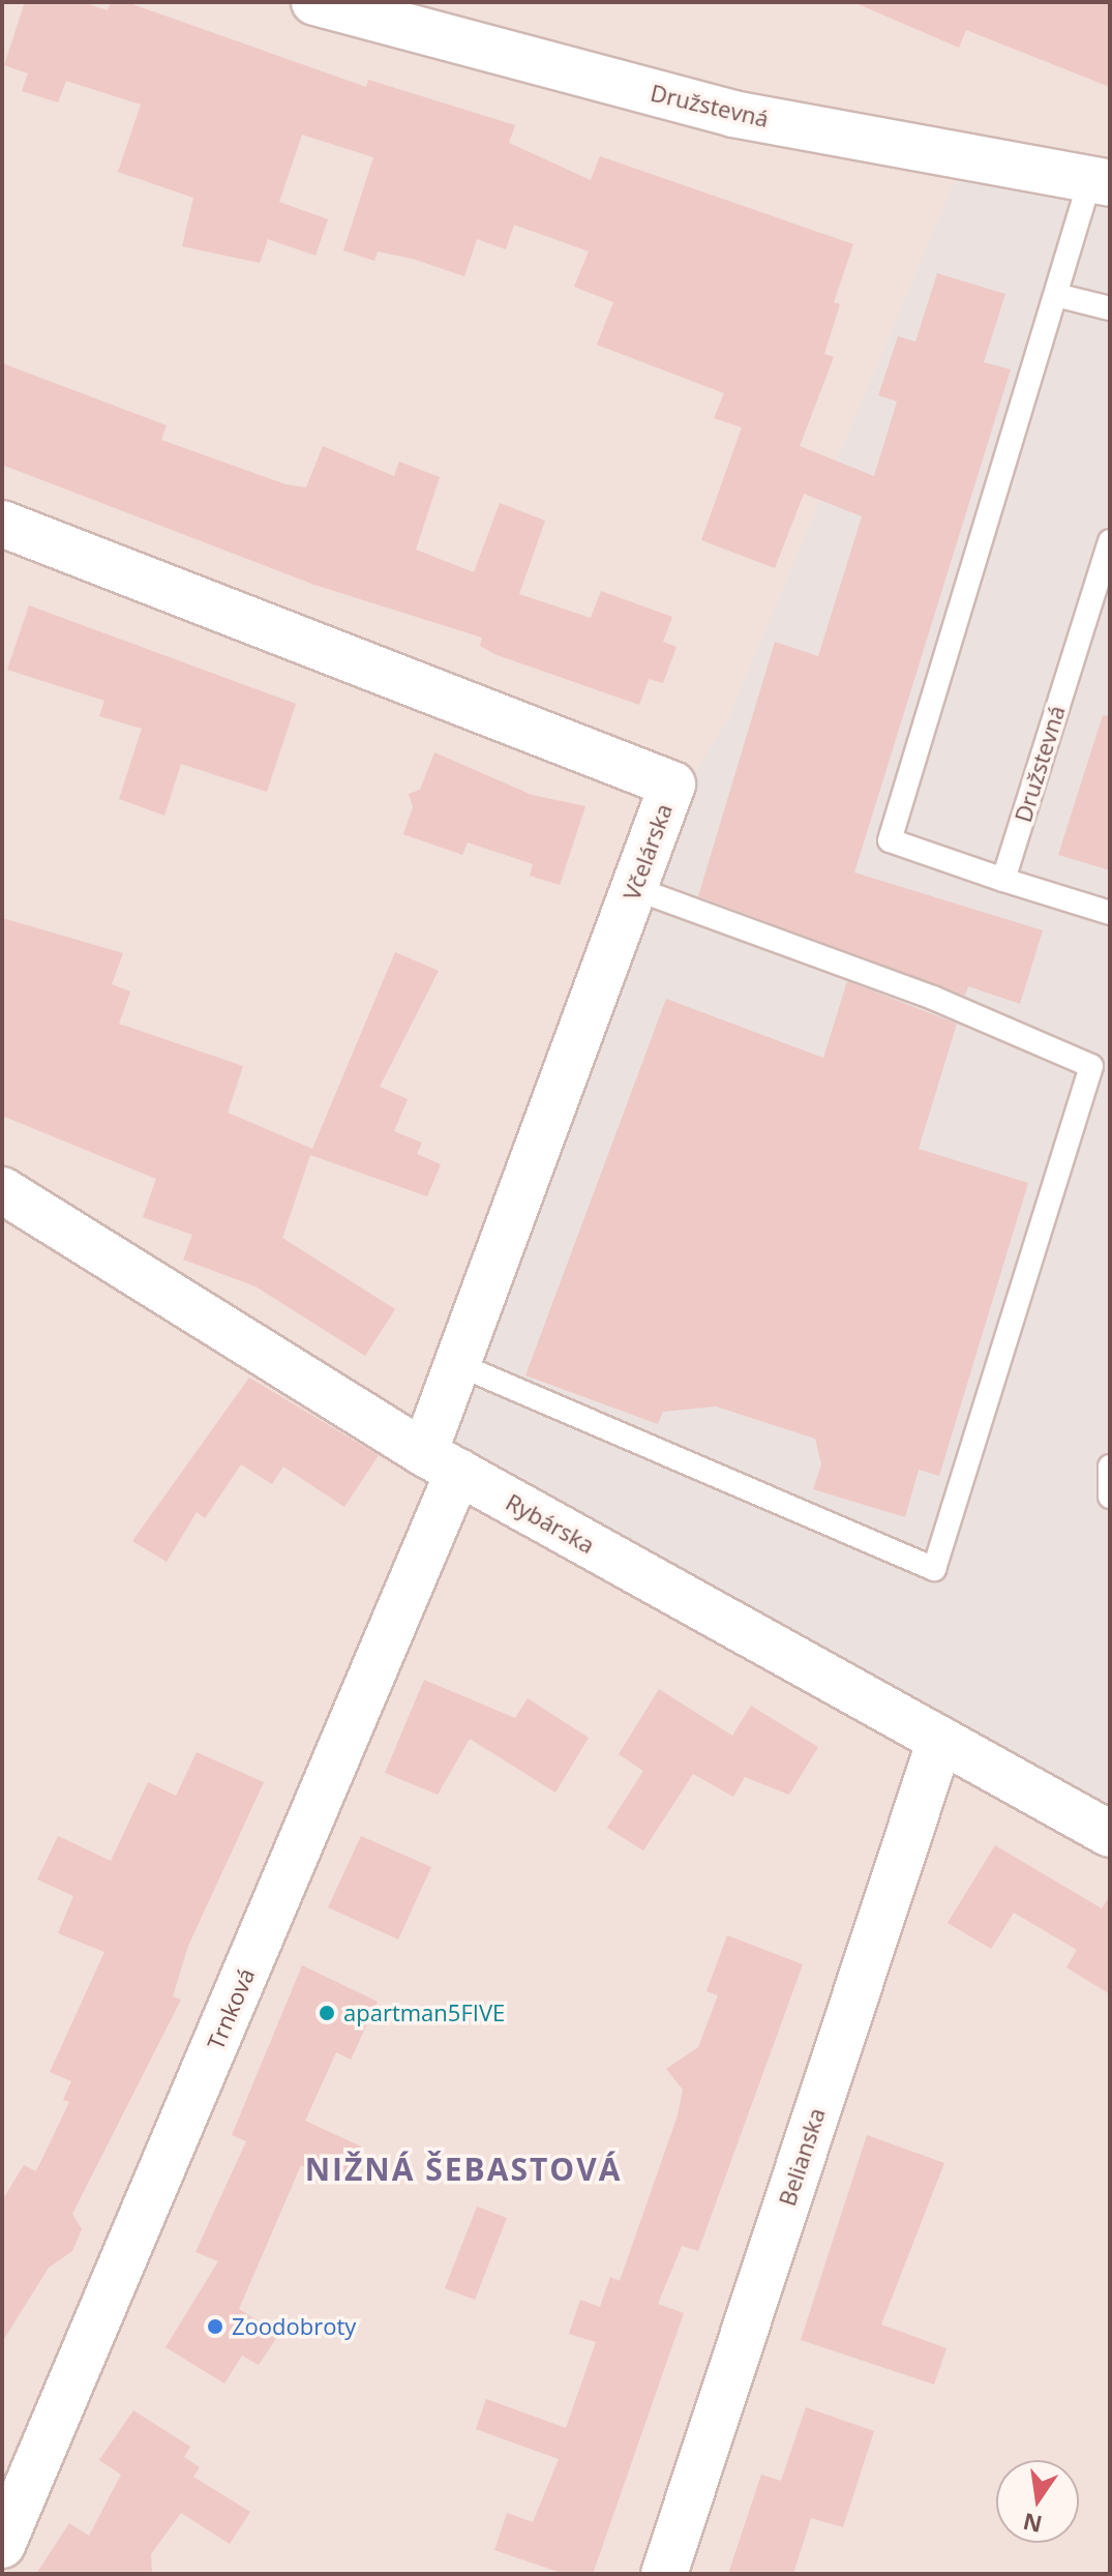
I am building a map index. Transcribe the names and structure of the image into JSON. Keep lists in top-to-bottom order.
{
  "streets": {
    "street": [
      "Družstevná",
      "Včelárska",
      "Rybárska",
      "Trnková",
      "Belianska"
    ]
  },
  "crossings": [
    ["Včelárska", "Rybárska"],
    ["Včelárska", "Trnková"],
    ["Rybárska", "Trnková"],
    ["Rybárska", "Belianska"]
  ],
  "districts": ["NIŽNÁ ŠEBASTOVÁ"],
  "places": ["apartman5FIVE", "Zoodobroty"],
  "north": "bottom"
}
